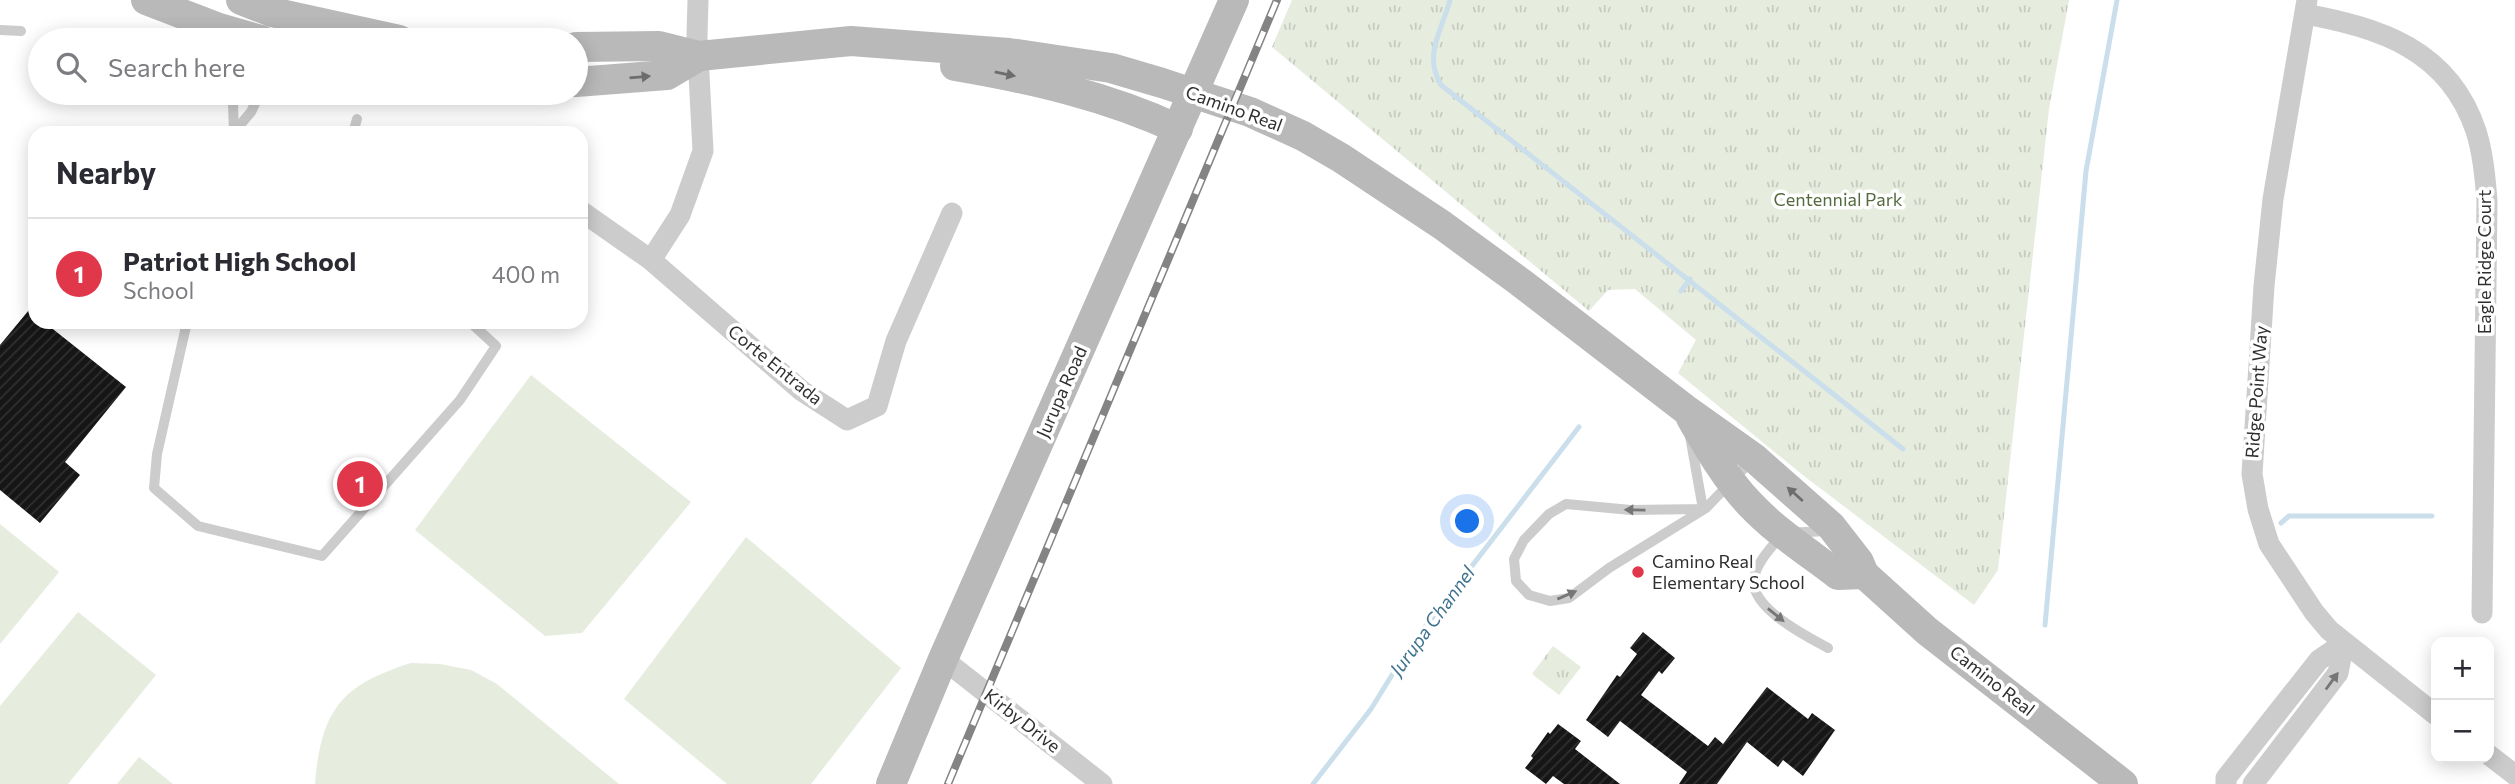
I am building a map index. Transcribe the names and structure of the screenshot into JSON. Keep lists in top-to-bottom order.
{
  "streets": {
    "main road": ["Camino Real", "Jurupa Road"],
    "street": [
      "Eagle Ridge Court",
      "Corte Entrada",
      "Ridge Point Way",
      "Kirby Drive"
    ]
  },
  "crossings": [
    ["Camino Real", "Jurupa Road"],
    ["Eagle Ridge Court", "Ridge Point Way"],
    ["Jurupa Road", "Kirby Drive"]
  ],
  "water": ["Jurupa Channel"],
  "parks": ["Centennial Park"],
  "places": ["Camino Real Elementary School"],
  "page": {
    "search": "Search here",
    "heading": "Nearby",
    "list": [
      {
        "mark": "1",
        "name": "Patriot High School",
        "note": "School",
        "value": "400 m"
      }
    ],
    "pins": "1",
    "map_buttons": ["+", "−"]
  }
}
